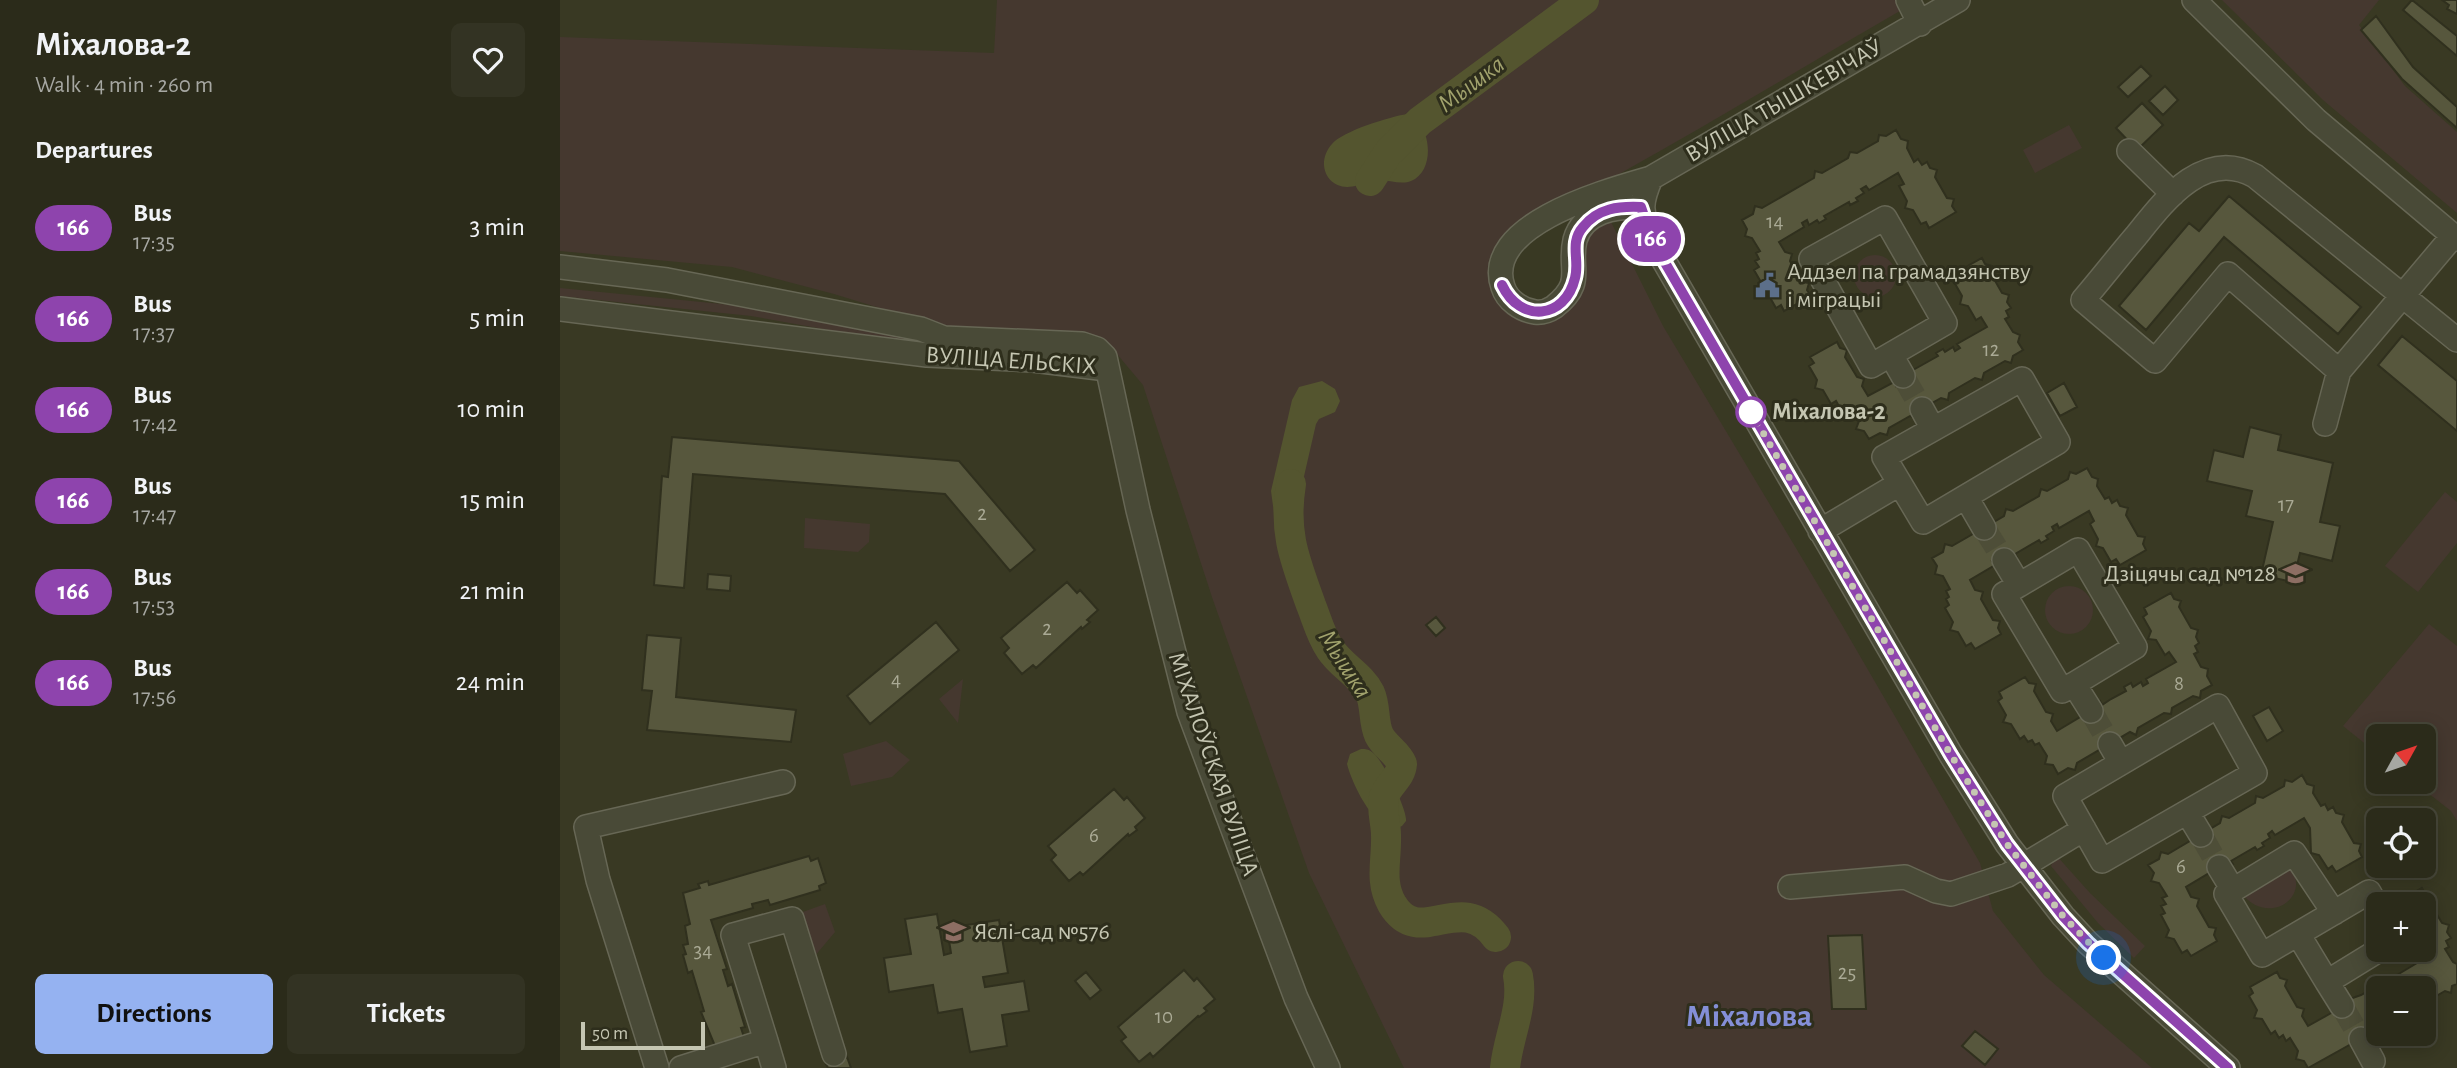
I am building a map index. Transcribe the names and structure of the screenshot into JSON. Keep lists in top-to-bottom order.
{
  "streets": {
    "street": ["ВУЛІЦА ТЫШКЕВІЧАЎ", "ВУЛІЦА ЕЛЬСКІХ", "МІХАЛОЎСКАЯ ВУЛІЦА"]
  },
  "crossings": [
    ["ВУЛІЦА ЕЛЬСКІХ", "МІХАЛОЎСКАЯ ВУЛІЦА"]
  ],
  "districts": ["Міхалова"],
  "water": ["Мышка"],
  "places": {
    "public building": ["Аддзел па грамадзянству і міграцыі"],
    "other": ["Міхалова-2"],
    "school or university": ["Дзіцячы сад №128", "Яслі-сад №576"]
  },
  "lines": ["bus line 166"],
  "house_numbers": [
    "14",
    "12",
    "17",
    "2",
    "2",
    "4",
    "8",
    "6",
    "6",
    "34",
    "25",
    "10"
  ],
  "scale_bar": "50 m",
  "north": "top right",
  "page": {
    "heading": [
      ["Міхалова-2", "Walk · 4 min · 260 m"],
      "Departures"
    ],
    "on_map": "166",
    "list": [
      {
        "mark": "166",
        "name": "Bus",
        "note": "17:35",
        "value": "3 min"
      },
      {
        "mark": "166",
        "name": "Bus",
        "note": "17:37",
        "value": "5 min"
      },
      {
        "mark": "166",
        "name": "Bus",
        "note": "17:42",
        "value": "10 min"
      },
      {
        "mark": "166",
        "name": "Bus",
        "note": "17:47",
        "value": "15 min"
      },
      {
        "mark": "166",
        "name": "Bus",
        "note": "17:53",
        "value": "21 min"
      },
      {
        "mark": "166",
        "name": "Bus",
        "note": "17:56",
        "value": "24 min"
      }
    ],
    "map_buttons": ["+", "−"],
    "buttons": ["Directions", "Tickets"],
    "scale": "50 m"
  }
}
